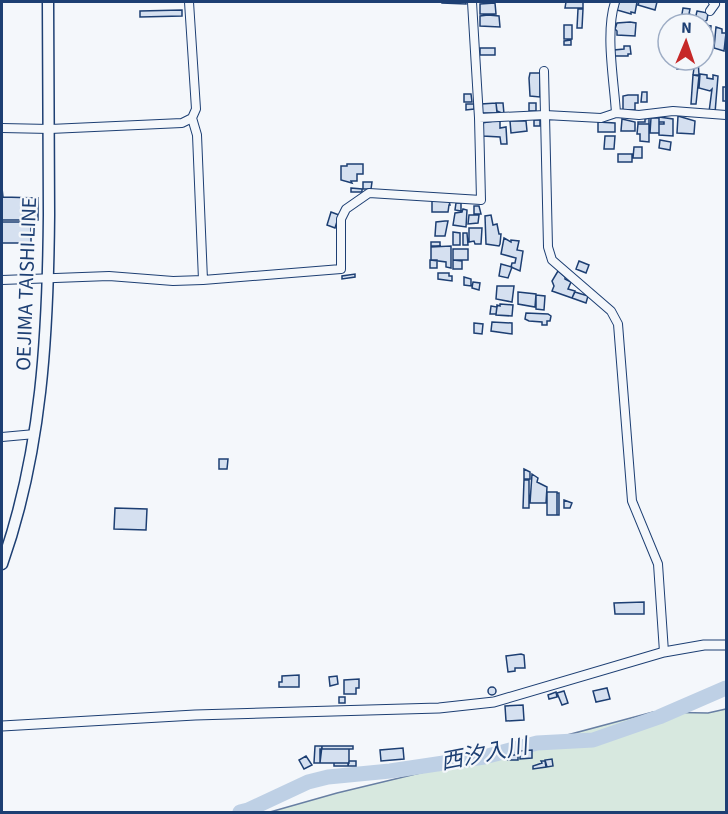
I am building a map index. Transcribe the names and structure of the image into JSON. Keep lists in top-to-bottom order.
{
  "streets": {
    "main road": ["OEJIMA TAISHI LINE"]
  },
  "water": ["西汐入川"],
  "north": "top"
}
